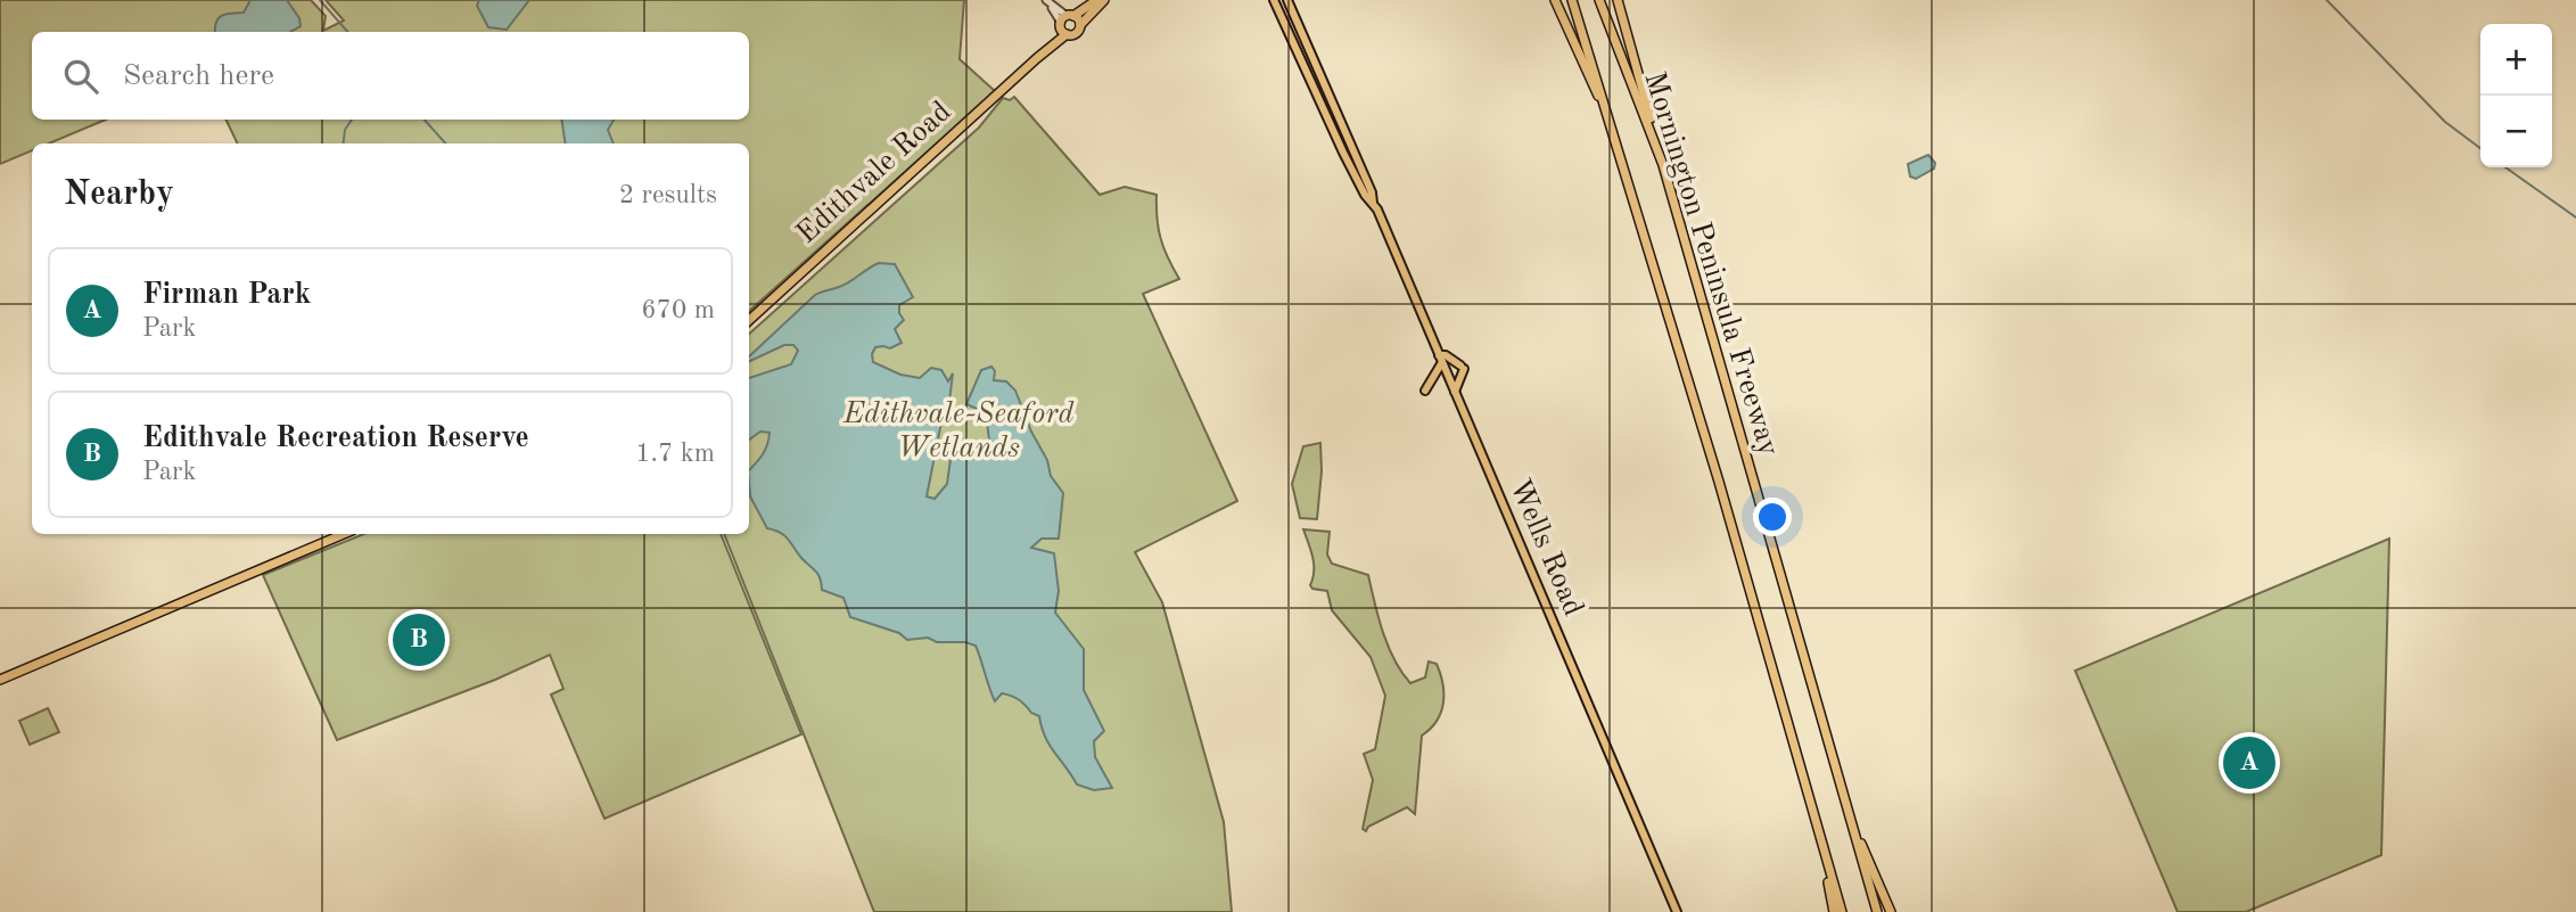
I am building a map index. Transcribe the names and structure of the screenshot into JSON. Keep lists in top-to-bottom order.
{
  "streets": {
    "highway": ["Edithvale Road", "Mornington Peninsula Freeway"],
    "main road": ["Wells Road"]
  },
  "parks": ["Edithvale-Seaford Wetlands"],
  "page": {
    "map_buttons": ["+", "−"],
    "search": "Search here",
    "heading": ["Nearby", "2 results"],
    "list": [
      {
        "mark": "A",
        "name": "Firman Park",
        "note": "Park",
        "value": "670 m"
      },
      {
        "mark": "B",
        "name": "Edithvale Recreation Reserve",
        "note": "Park",
        "value": "1.7 km"
      }
    ],
    "pins": ["B", "A"]
  }
}
